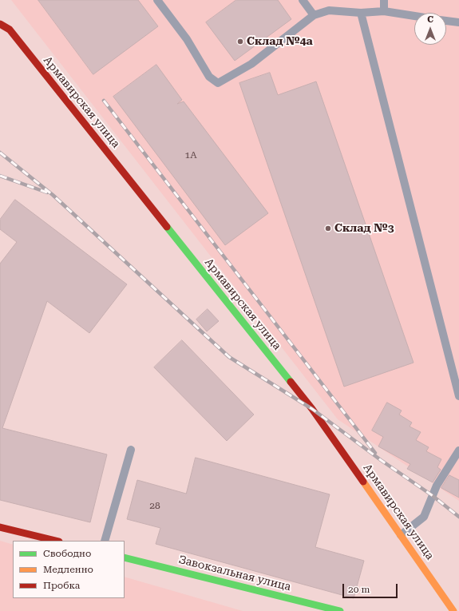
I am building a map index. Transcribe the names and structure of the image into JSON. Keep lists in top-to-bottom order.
{
  "streets": {
    "main road": ["Армавирская улица", "Завокзальная улица"]
  },
  "places": ["Склад №4а", "Склад №3"],
  "house_numbers": ["1А", "28"],
  "legend": ["Свободно", "Медленно", "Пробка"],
  "scale_bar": "20 m",
  "north": "top"
}
